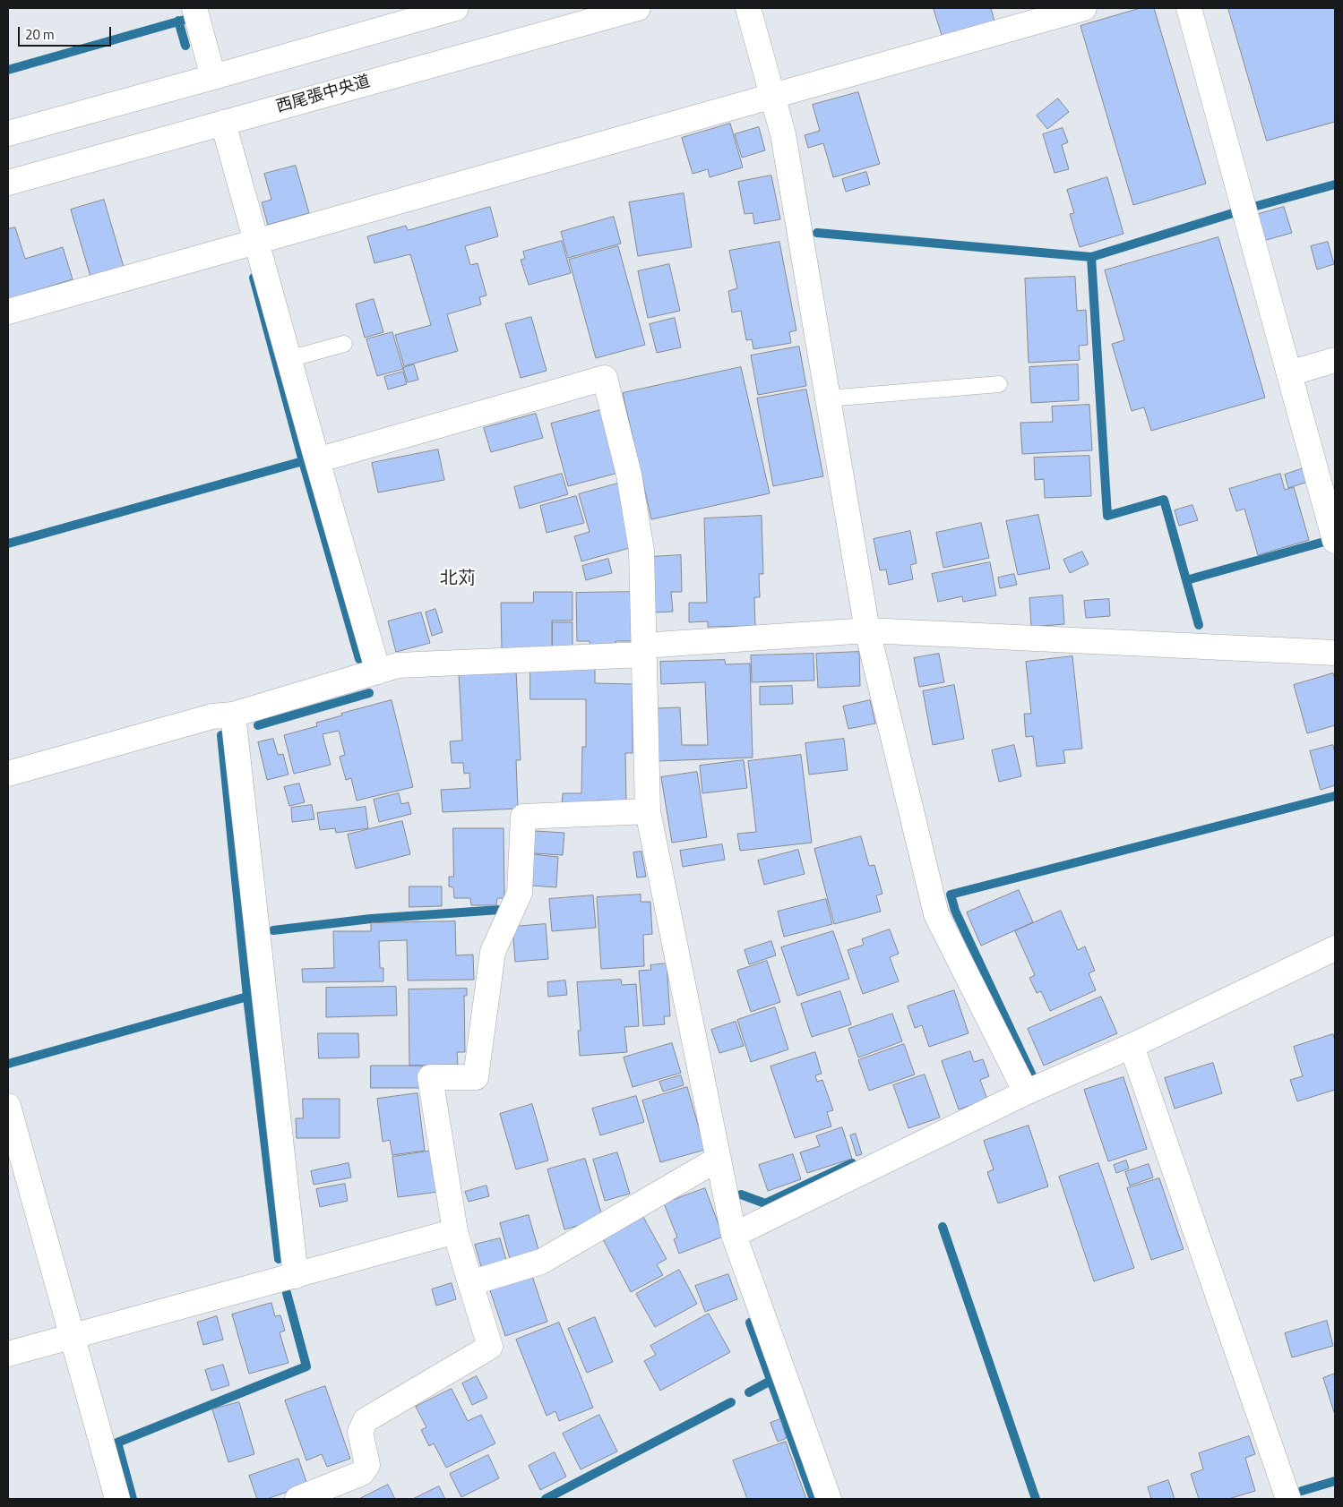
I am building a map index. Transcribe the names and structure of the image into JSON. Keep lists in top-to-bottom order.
{
  "streets": {
    "street": ["西尾張中央道"]
  },
  "districts": ["北苅"],
  "scale_bar": "20 m"
}
